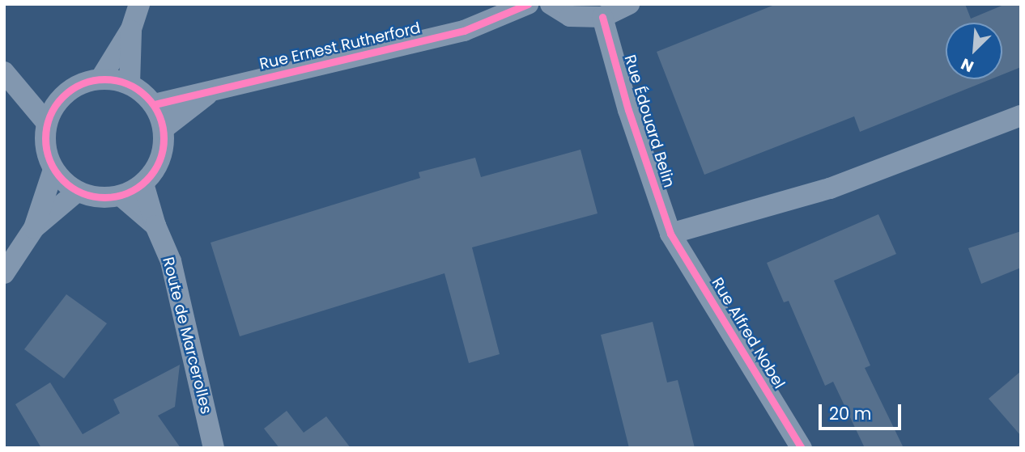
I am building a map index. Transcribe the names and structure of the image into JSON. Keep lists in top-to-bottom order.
{
  "streets": {
    "street": [
      "Rue Ernest Rutherford",
      "Rue Édouard Belin",
      "Rue Alfred Nobel",
      "Route de Marcerolles"
    ]
  },
  "crossings": [
    ["Rue Ernest Rutherford", "Route de Marcerolles"],
    ["Rue Édouard Belin", "Rue Alfred Nobel"]
  ],
  "scale_bar": "20 m",
  "north": "bottom left"
}
